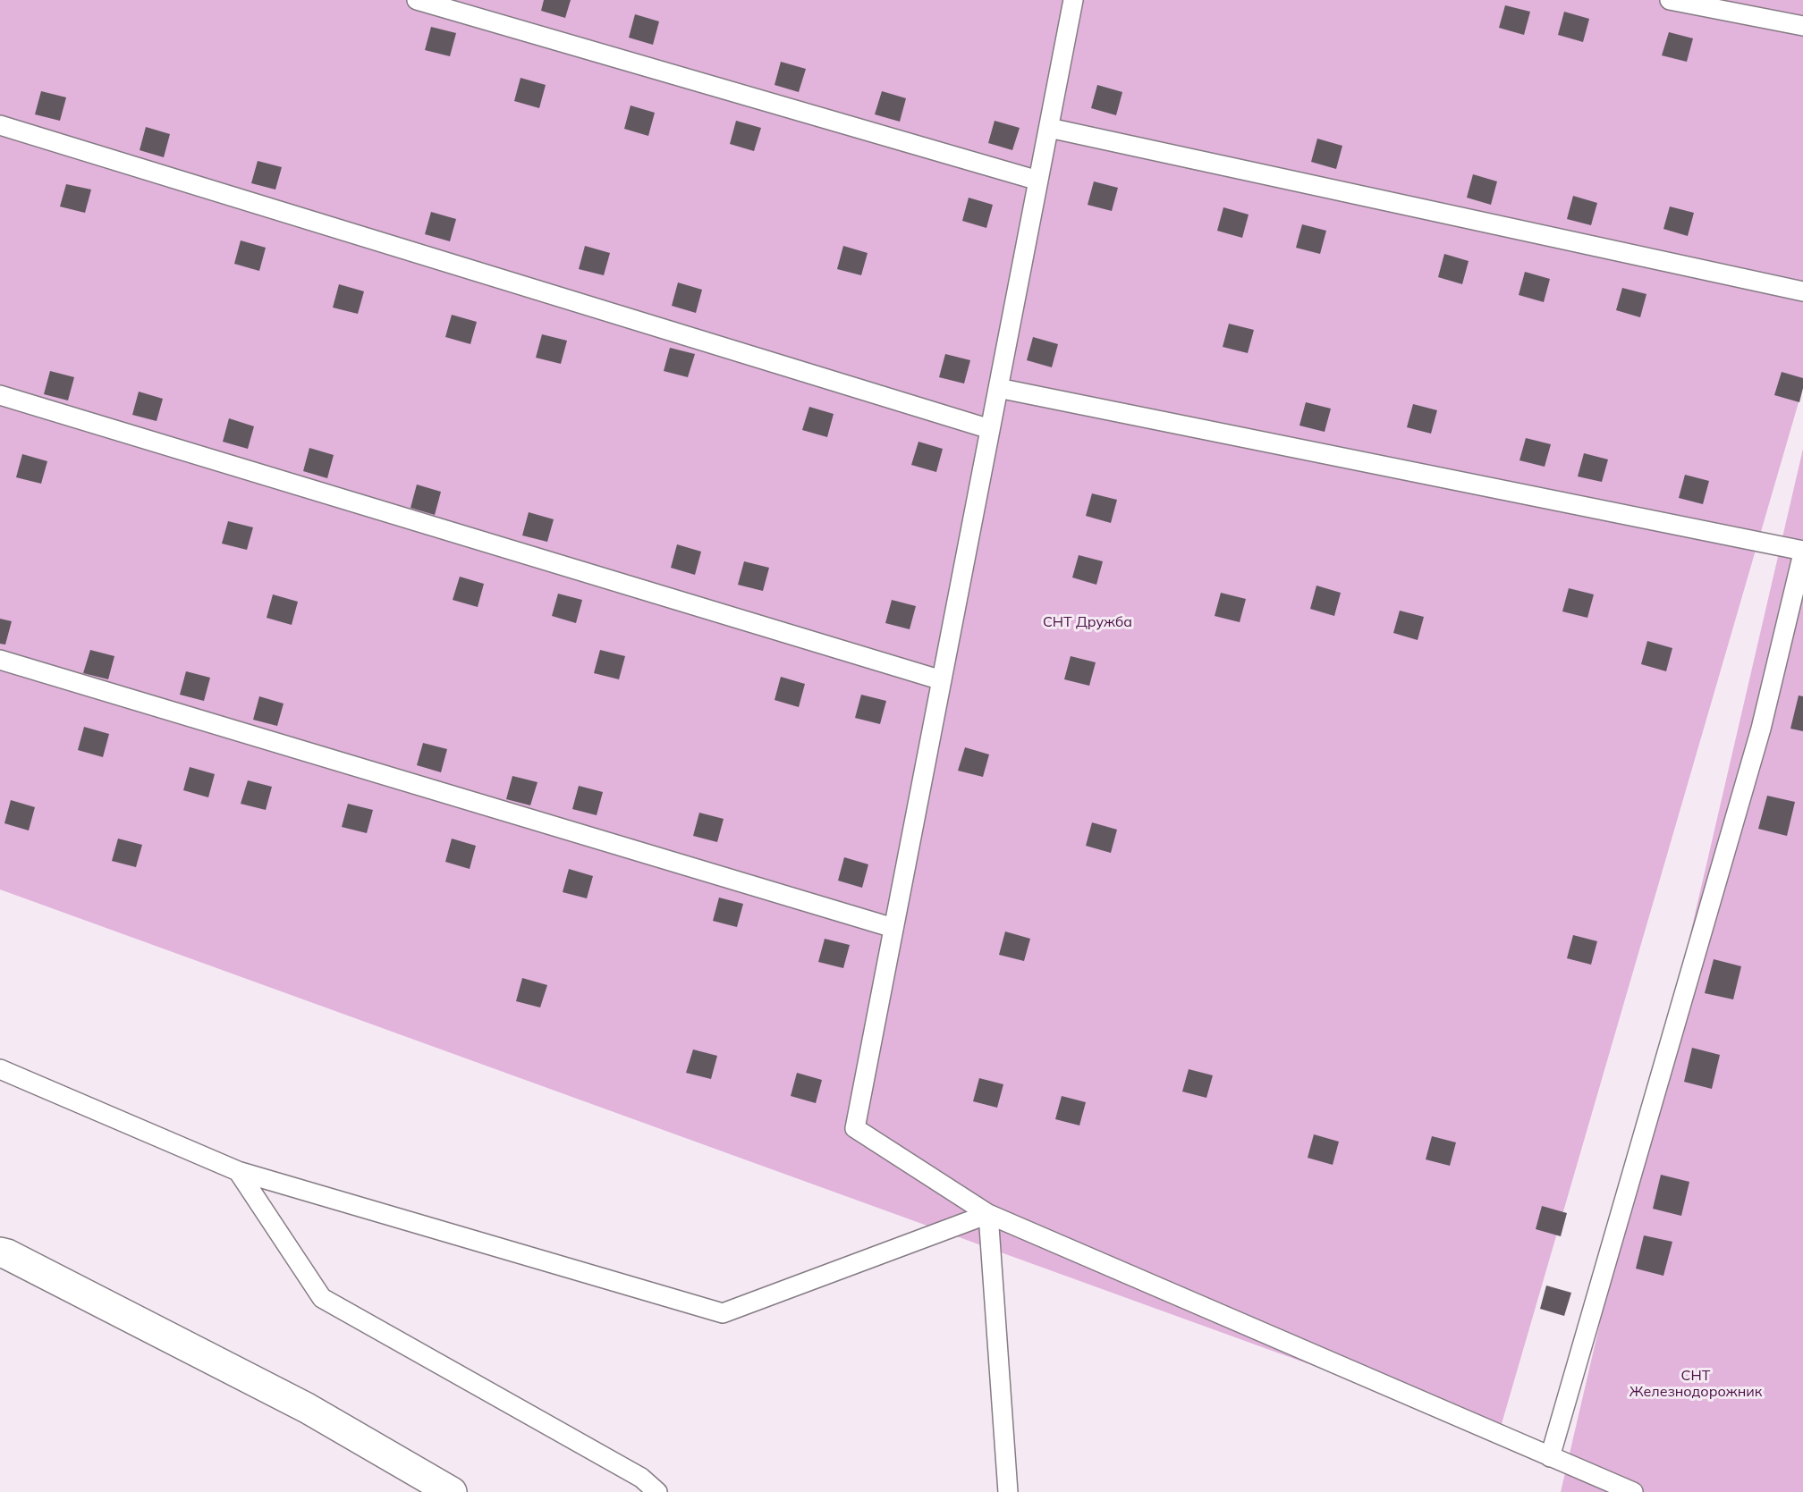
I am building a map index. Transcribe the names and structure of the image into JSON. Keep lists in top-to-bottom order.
{
  "parks": ["СНТ Дружба", "СНТ Железнодорожник"]
}
